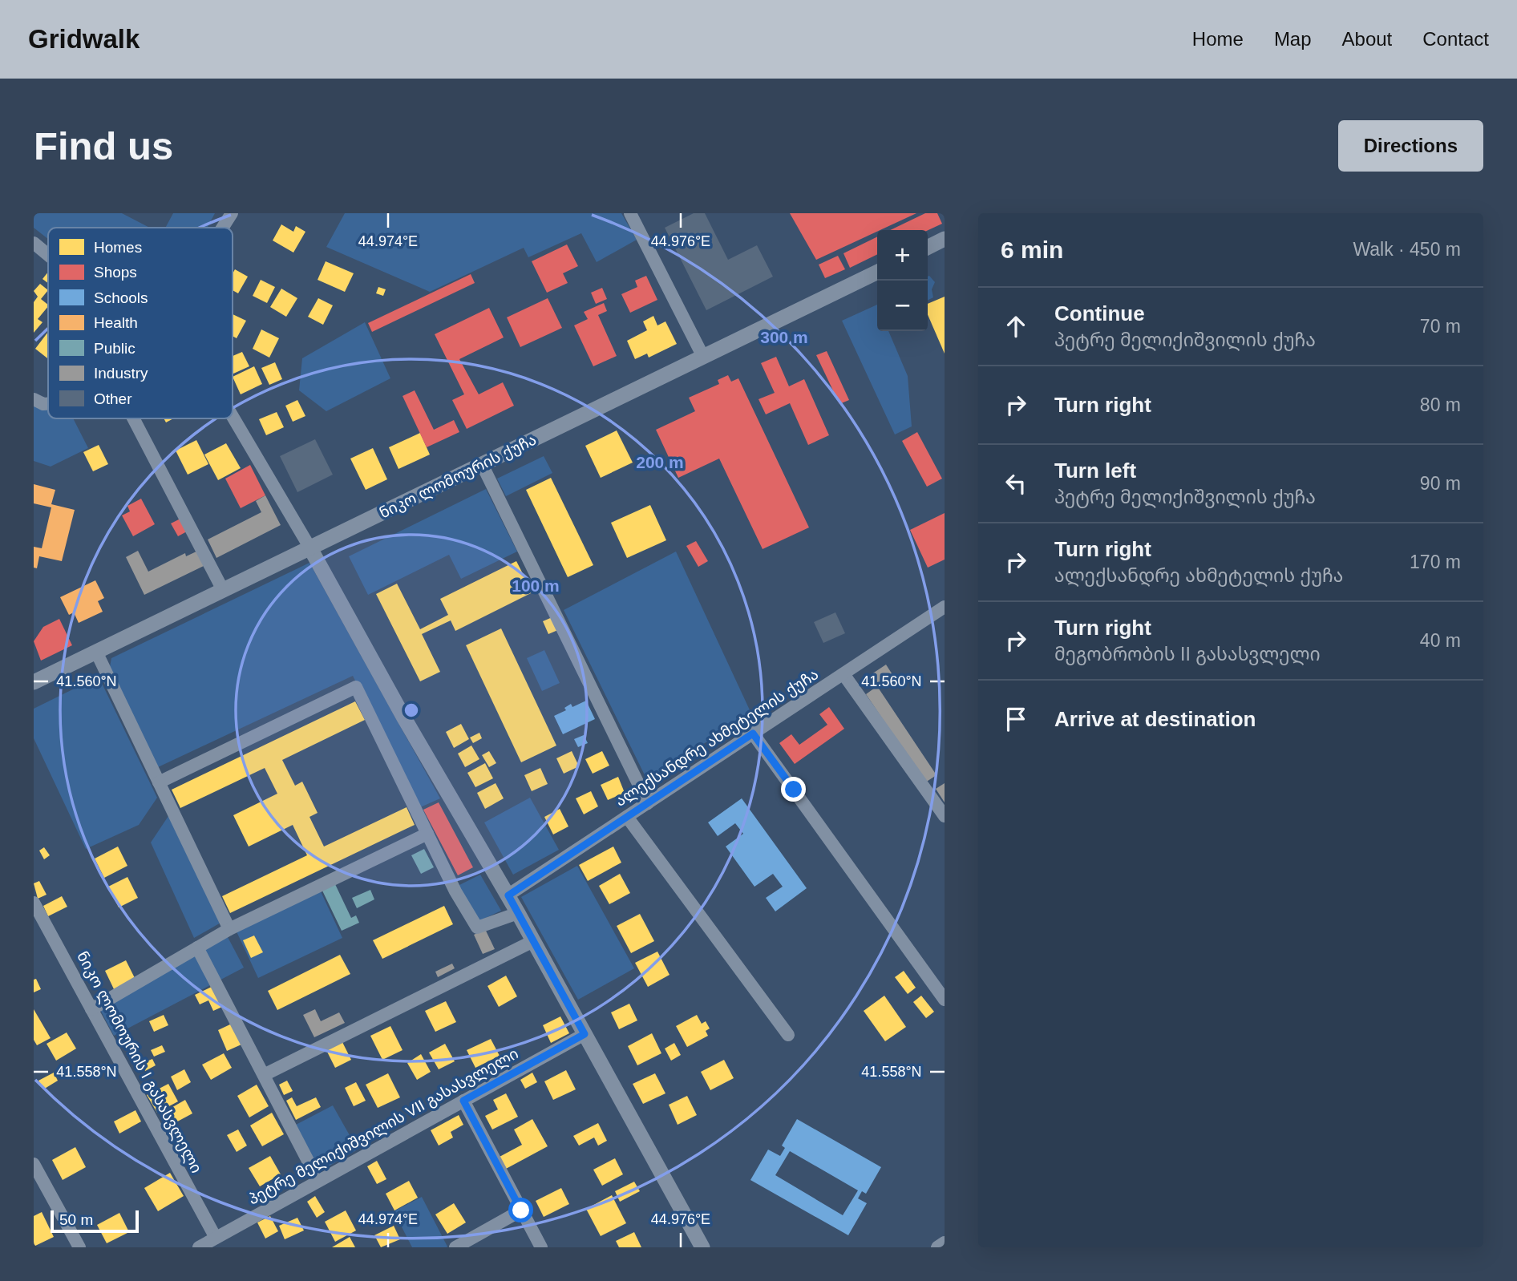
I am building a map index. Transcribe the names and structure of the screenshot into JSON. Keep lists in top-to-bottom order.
{
  "streets": {
    "street": [
      "ნიკო ლომოურის ქუჩა",
      "ალექსანდრე ახმეტელის ქუჩა",
      "ნიკო ლომოურის I გასასვლელი",
      "პეტრე მელიქიშვილის VII გასასვლელი"
    ]
  },
  "crossings": [
    ["ნიკო ლომოურის I გასასვლელი", "პეტრე მელიქიშვილის VII გასასვლელი"]
  ],
  "legend": [
    "Homes",
    "Shops",
    "Schools",
    "Health",
    "Public",
    "Industry",
    "Other"
  ],
  "scale_bar": "50 m",
  "page": {
    "header": "Gridwalk",
    "nav": [
      "Home",
      "Map",
      "About",
      "Contact"
    ],
    "buttons": "Directions",
    "title": "Find us",
    "heading": ["6 min", "Walk · 450 m"],
    "map_buttons": ["+", "−"],
    "list": [
      ["Continue", "პეტრე მელიქიშვილის ქუჩა", "70 m"],
      ["Turn right", "80 m"],
      ["Turn left", "პეტრე მელიქიშვილის ქუჩა", "90 m"],
      ["Turn right", "ალექსანდრე ახმეტელის ქუჩა", "170 m"],
      ["Turn right", "მეგობრობის II გასასვლელი", "40 m"],
      "Arrive at destination"
    ],
    "scale": "50 m"
  },
  "coordinates": [
    "44.974°E",
    "44.976°E",
    "41.560°N",
    "41.558°N"
  ],
  "rings": ["300 m", "200 m", "100 m"]
}
